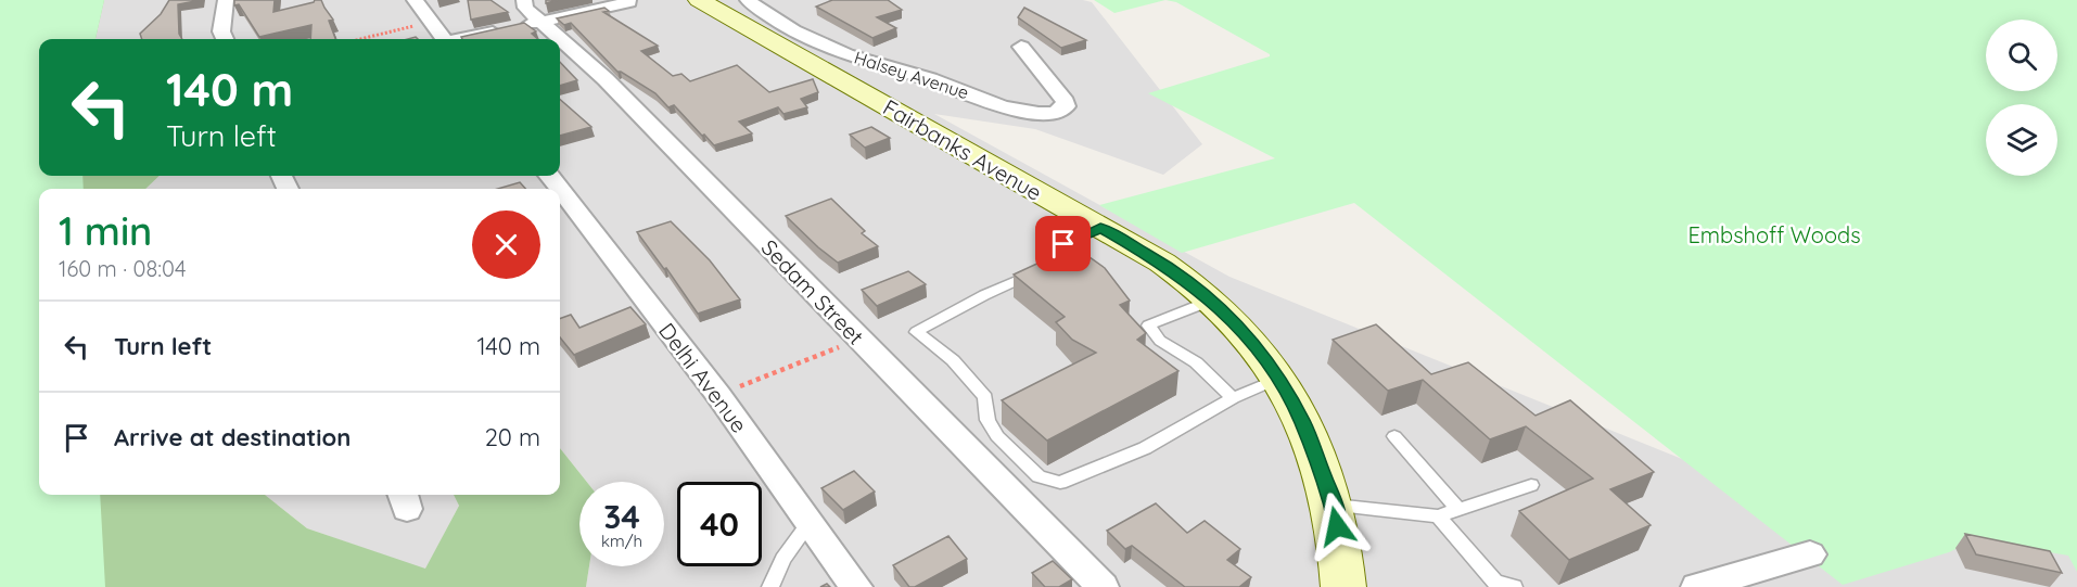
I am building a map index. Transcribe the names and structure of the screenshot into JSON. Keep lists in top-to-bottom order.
{
  "streets": {
    "street": [
      "Halsey Avenue",
      "Fairbanks Avenue",
      "Sedam Street",
      "Delhi Avenue"
    ]
  },
  "crossings": [
    ["Halsey Avenue", "Fairbanks Avenue"]
  ],
  "parks": ["Embshoff Woods"],
  "page": {
    "turn": ["140 m", "Turn left"],
    "heading": ["1 min", "160 m · 08:04"],
    "list": [
      {
        "name": "Turn left",
        "value": "140 m"
      },
      {
        "name": "Arrive at destination",
        "value": "20 m"
      }
    ],
    "speed": "34 km/h",
    "limit": "40"
  }
}
